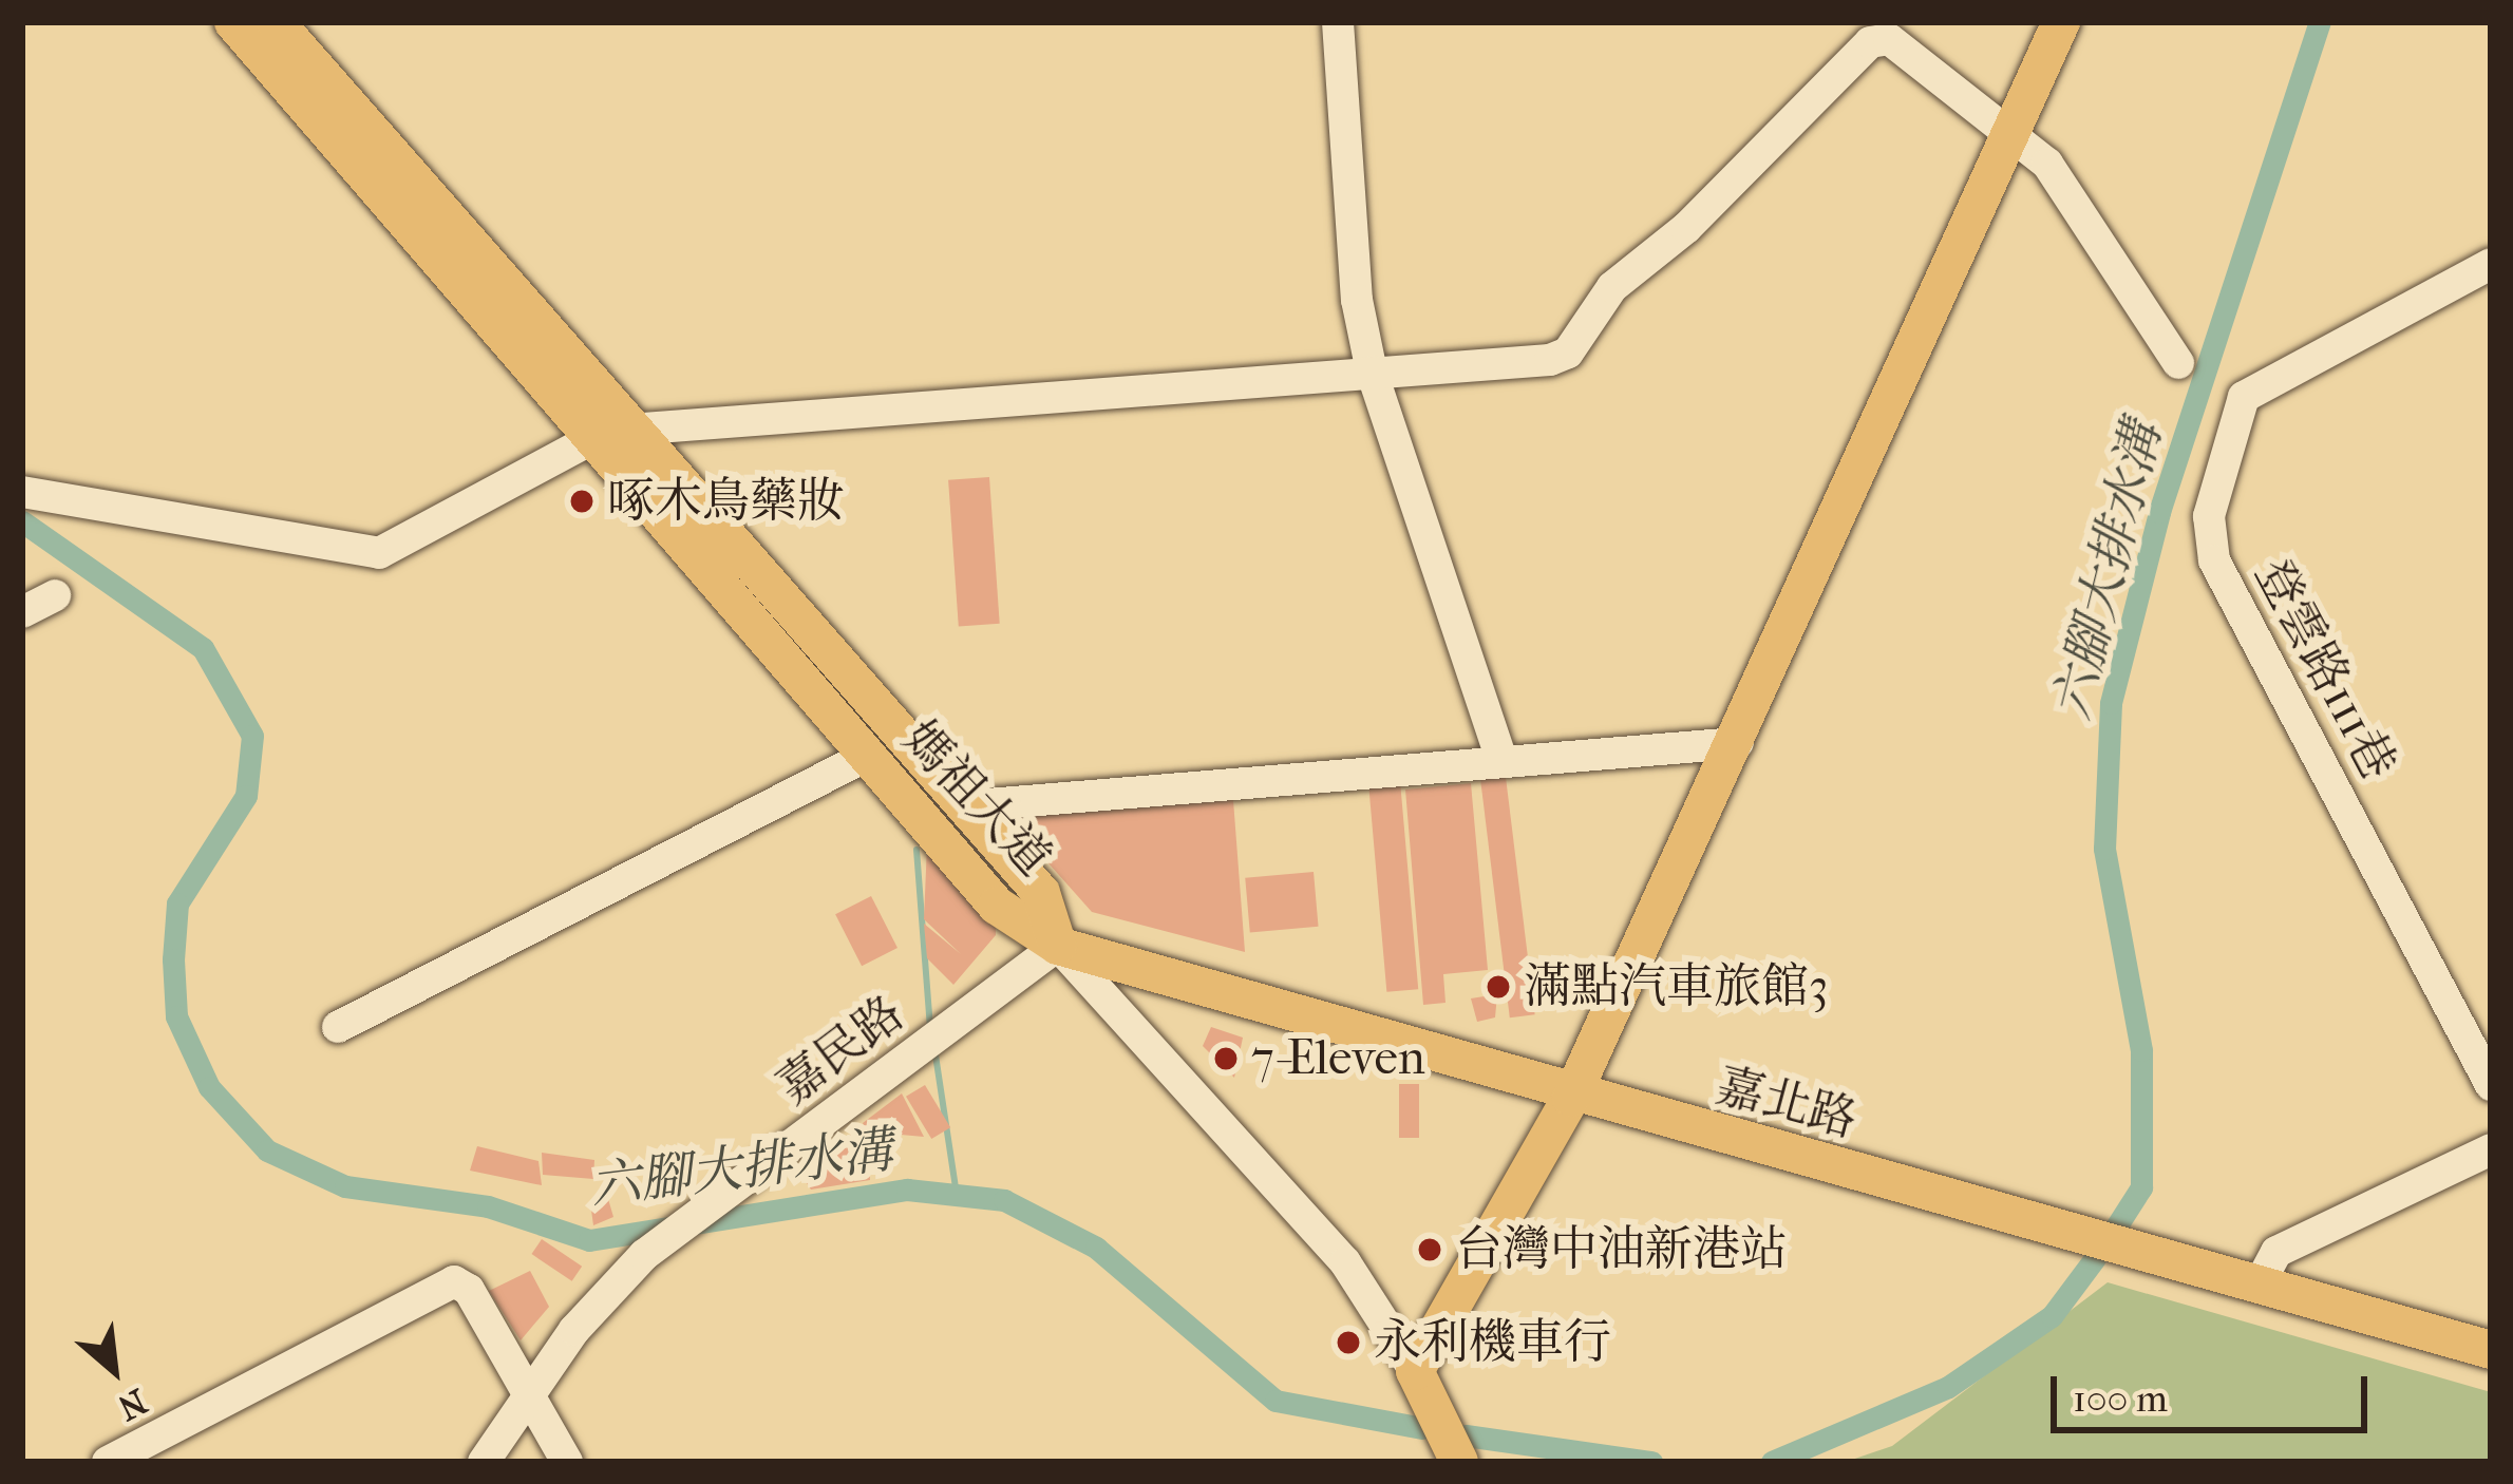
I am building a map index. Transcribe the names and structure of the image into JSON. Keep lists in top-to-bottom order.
{
  "streets": {
    "main road": ["媽祖大道", "嘉北路"],
    "street": ["登雲路111巷", "嘉民路"]
  },
  "crossings": [
    ["媽祖大道", "嘉民路"],
    ["媽祖大道", "嘉北路"],
    ["嘉民路", "嘉北路"]
  ],
  "water": ["六腳大排水溝"],
  "places": [
    "啄木鳥藥妝",
    "滿點汽車旅館3",
    "7-Eleven",
    "台灣中油新港站",
    "永利機車行"
  ],
  "scale_bar": "100 m",
  "north": "bottom right"
}
